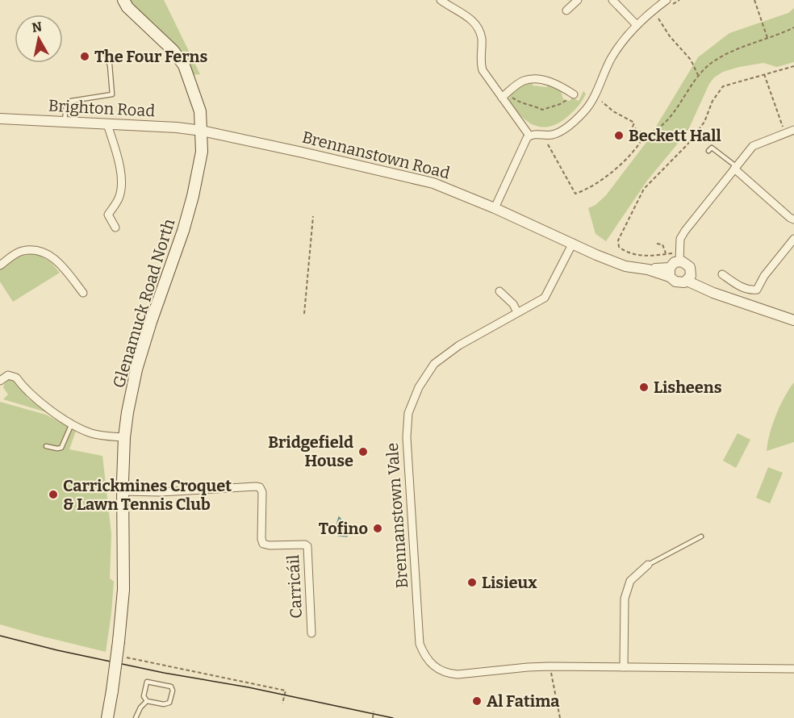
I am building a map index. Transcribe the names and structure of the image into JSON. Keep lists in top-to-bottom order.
{
  "streets": {
    "main road": ["Glenamuck Road North"],
    "street": [
      "Brighton Road",
      "Brennanstown Road",
      "Brennanstown Vale",
      "Carricáil"
    ]
  },
  "crossings": [
    ["Brighton Road", "Brennanstown Road"],
    ["Brighton Road", "Glenamuck Road North"],
    ["Brennanstown Road", "Glenamuck Road North"],
    ["Brennanstown Road", "Brennanstown Vale"],
    ["Glenamuck Road North", "Carricáil"]
  ],
  "places": [
    "The Four Ferns",
    "Beckett Hall",
    "Lisheens",
    "Bridgefield House",
    "Carrickmines Croquet & Lawn Tennis Club",
    "Tofino",
    "Lisieux",
    "Al Fatima"
  ],
  "north": "top"
}
